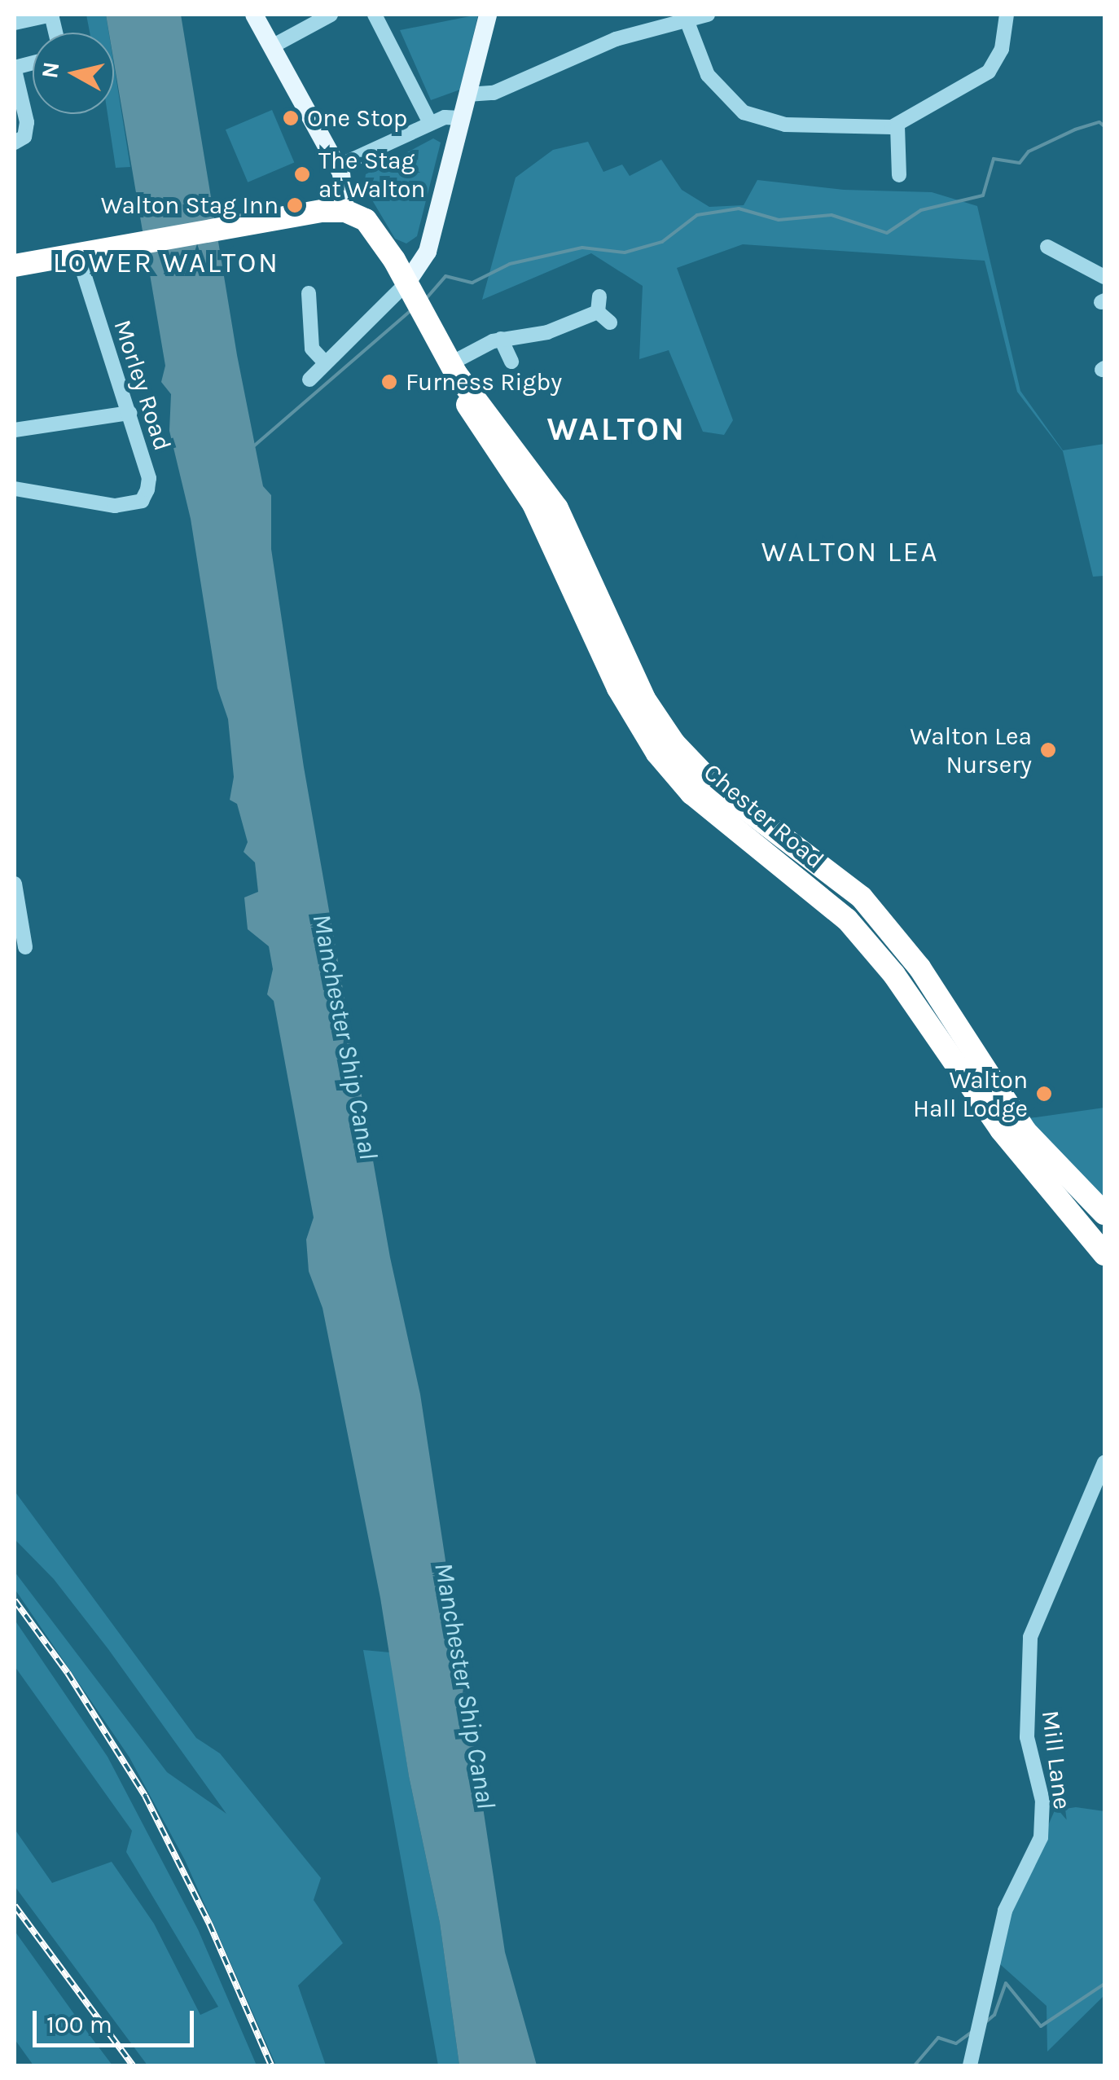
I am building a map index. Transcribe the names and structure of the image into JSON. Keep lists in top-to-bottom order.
{
  "streets": {
    "highway": ["Chester Road"],
    "street": ["Morley Road", "Mill Lane"]
  },
  "districts": ["LOWER WALTON", "WALTON", "WALTON LEA"],
  "water": ["Manchester Ship Canal"],
  "places": [
    "One Stop",
    "The Stag at Walton",
    "Walton Stag Inn",
    "Furness Rigby",
    "Walton Lea Nursery",
    "Walton Hall Lodge"
  ],
  "scale_bar": "100 m",
  "north": "left"
}
